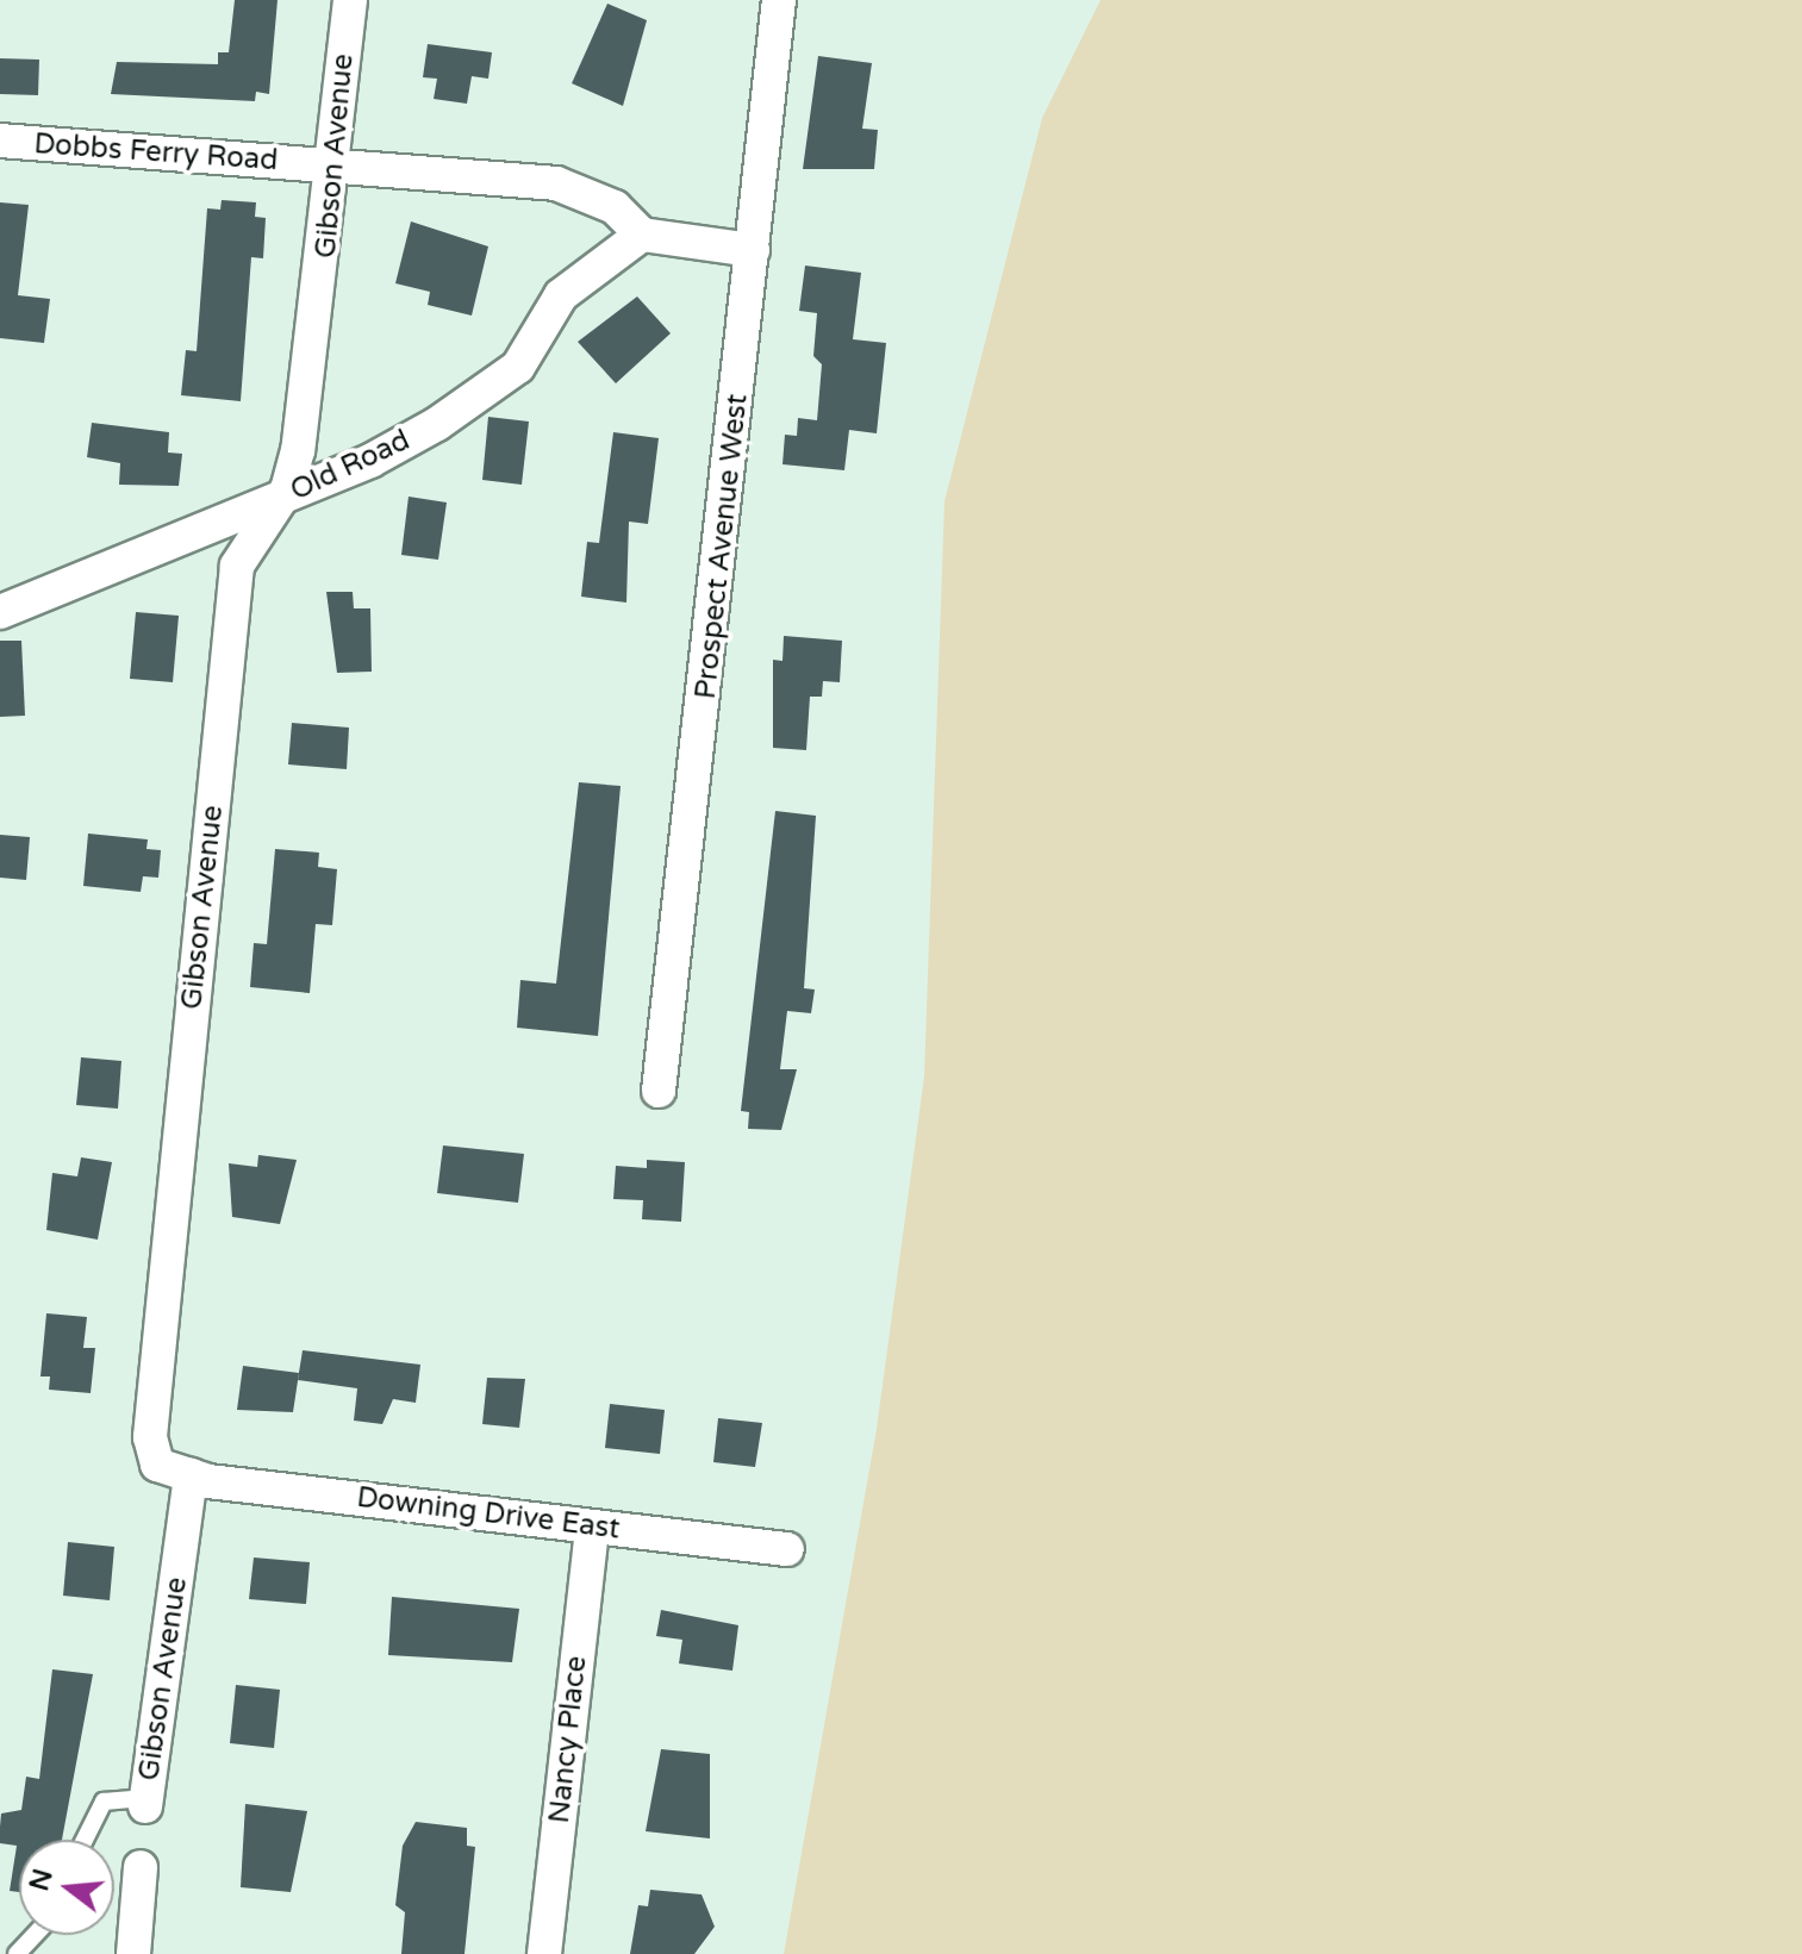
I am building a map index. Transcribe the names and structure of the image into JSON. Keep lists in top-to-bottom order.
{
  "streets": {
    "street": [
      "Dobbs Ferry Road",
      "Gibson Avenue",
      "Old Road",
      "Prospect Avenue West",
      "Downing Drive East",
      "Nancy Place"
    ]
  },
  "crossings": [
    ["Dobbs Ferry Road", "Gibson Avenue"],
    ["Dobbs Ferry Road", "Old Road"],
    ["Gibson Avenue", "Old Road"],
    ["Gibson Avenue", "Downing Drive East"],
    ["Downing Drive East", "Nancy Place"]
  ],
  "north": "left"
}
